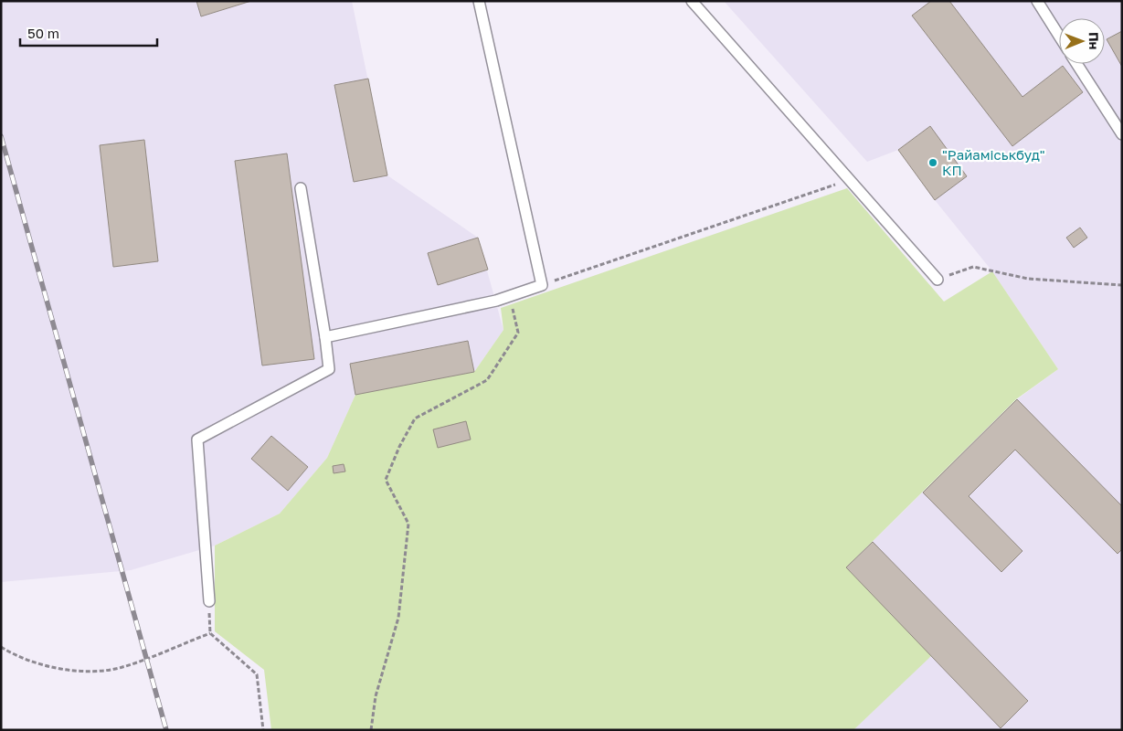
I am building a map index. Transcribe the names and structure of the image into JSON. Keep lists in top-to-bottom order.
{
  "places": ["\"Райаміськбуд\" КП"],
  "scale_bar": "50 m",
  "north": "right"
}
